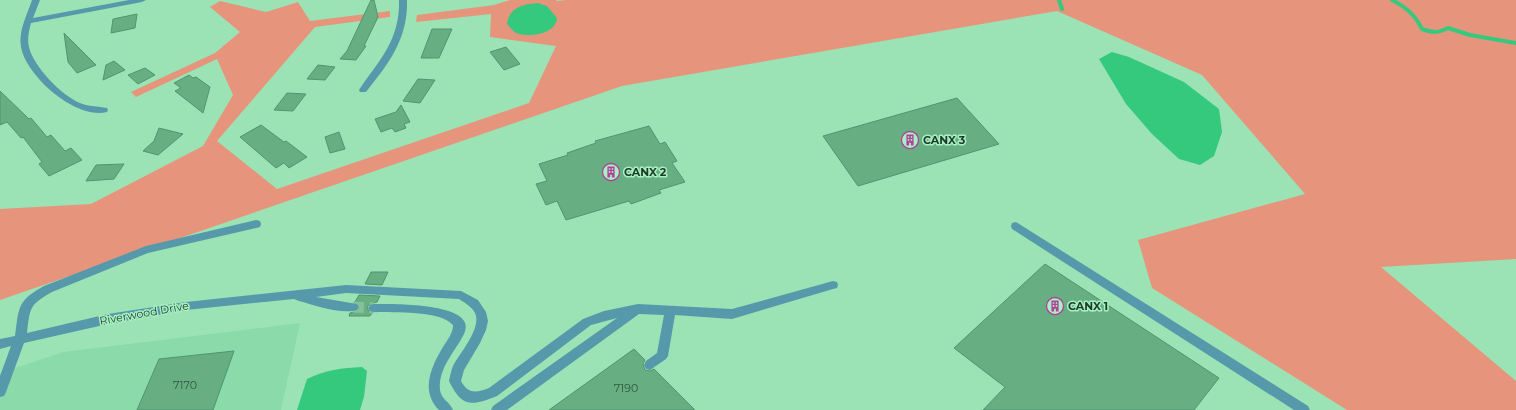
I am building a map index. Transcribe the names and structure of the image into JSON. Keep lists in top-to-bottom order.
{
  "streets": {
    "street": ["Riverwood Drive"]
  },
  "places": {
    "building": ["CANX 3", "CANX 2", "CANX 1"]
  },
  "house_numbers": ["7170", "7190"]
}
